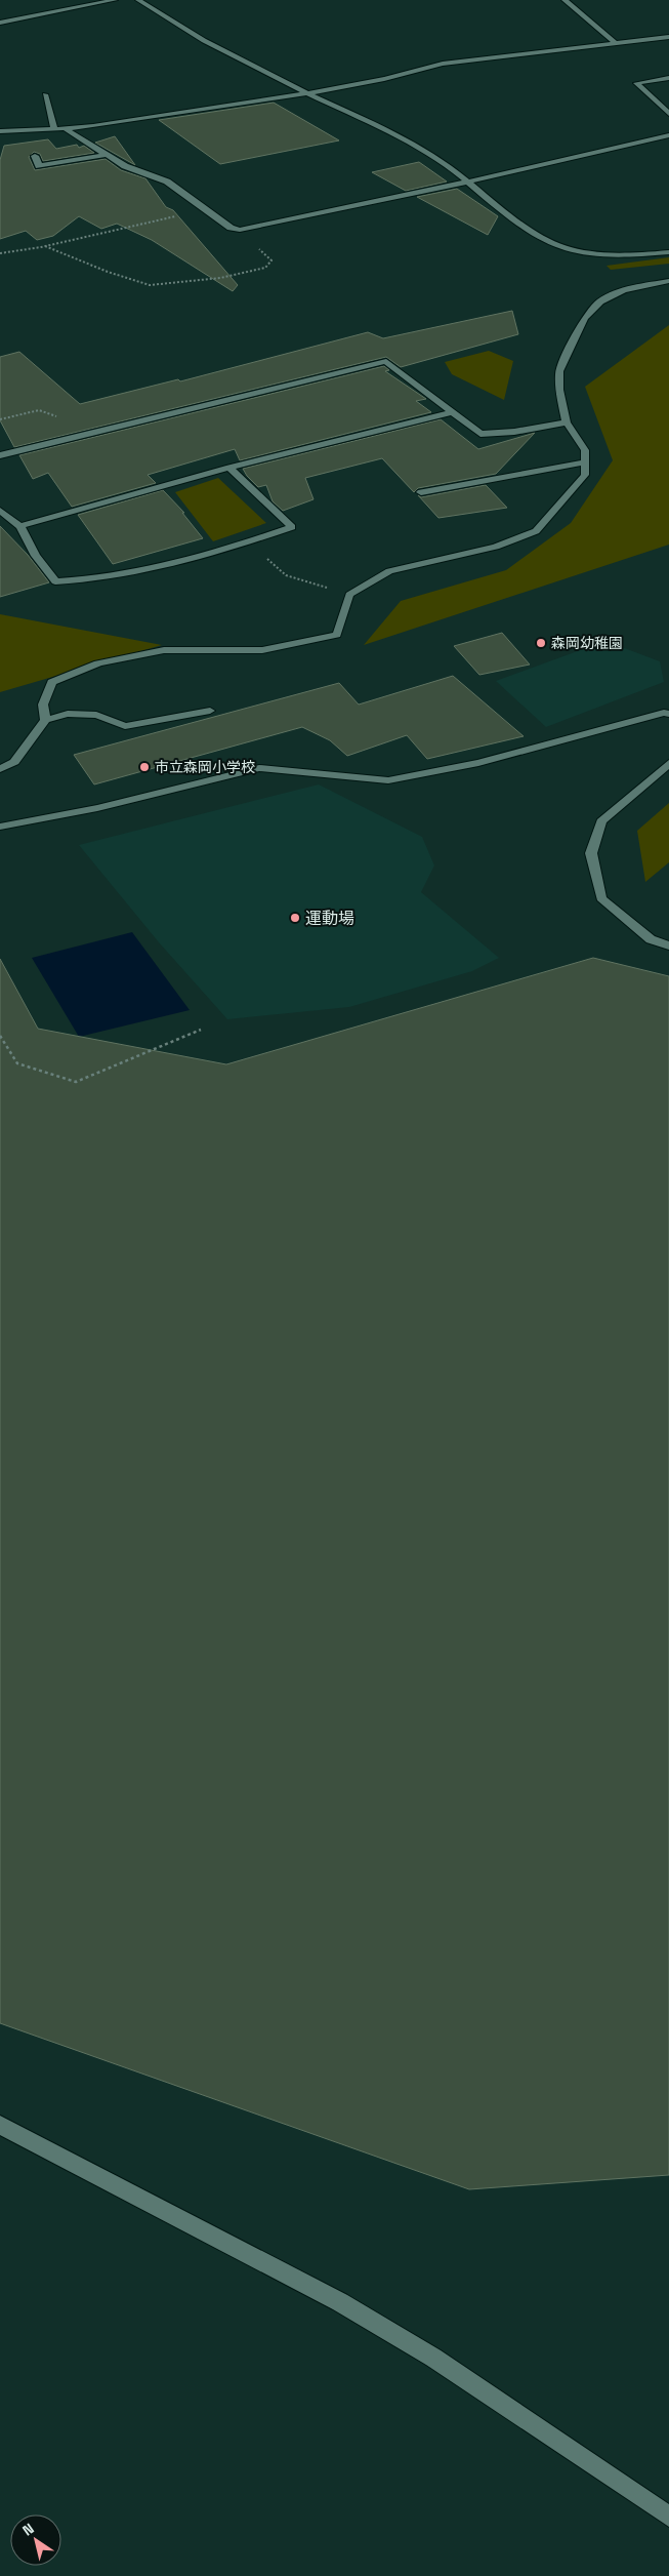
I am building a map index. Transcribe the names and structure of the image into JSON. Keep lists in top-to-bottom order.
{
  "places": ["森岡幼稚園", "市立森岡小学校", "運動場"],
  "north": "top left"
}
